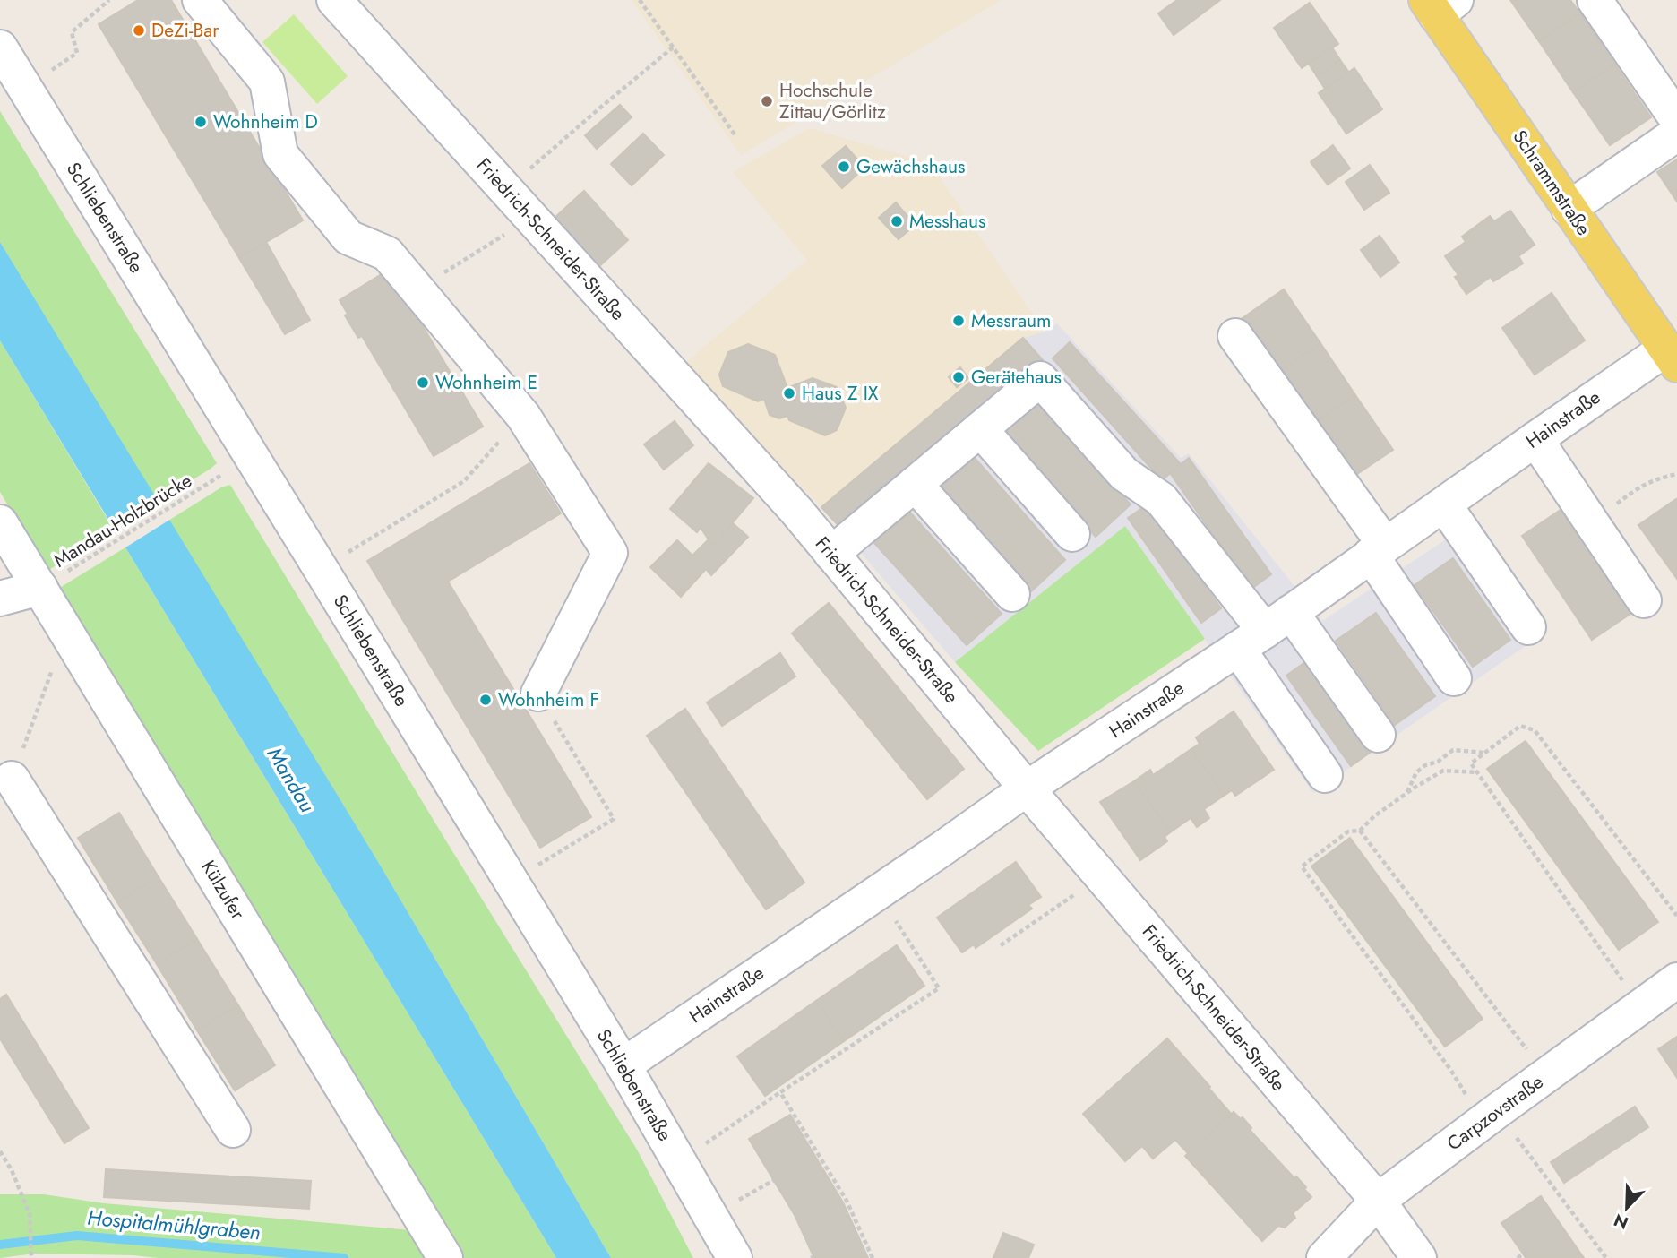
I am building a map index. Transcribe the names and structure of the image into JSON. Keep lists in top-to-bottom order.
{
  "streets": {
    "main road": ["Schrammstraße"],
    "street": [
      "Schliebenstraße",
      "Friedrich-Schneider-Straße",
      "Hainstraße",
      "Külzufer",
      "Carpzovstraße"
    ],
    "path": ["Mandau-Holzbrücke"]
  },
  "crossings": [
    ["Schrammstraße", "Hainstraße"],
    ["Schliebenstraße", "Hainstraße"],
    ["Friedrich-Schneider-Straße", "Hainstraße"],
    ["Friedrich-Schneider-Straße", "Carpzovstraße"],
    ["Mandau-Holzbrücke", "Külzufer"]
  ],
  "water": ["Mandau", "Hospitalmühlgraben"],
  "places": [
    "DeZi-Bar",
    "Hochschule Zittau/Görlitz",
    "Wohnheim D",
    "Gewächshaus",
    "Messhaus",
    "Messraum",
    "Gerätehaus",
    "Wohnheim E",
    "Haus Z IX",
    "Wohnheim F"
  ],
  "north": "bottom left"
}
